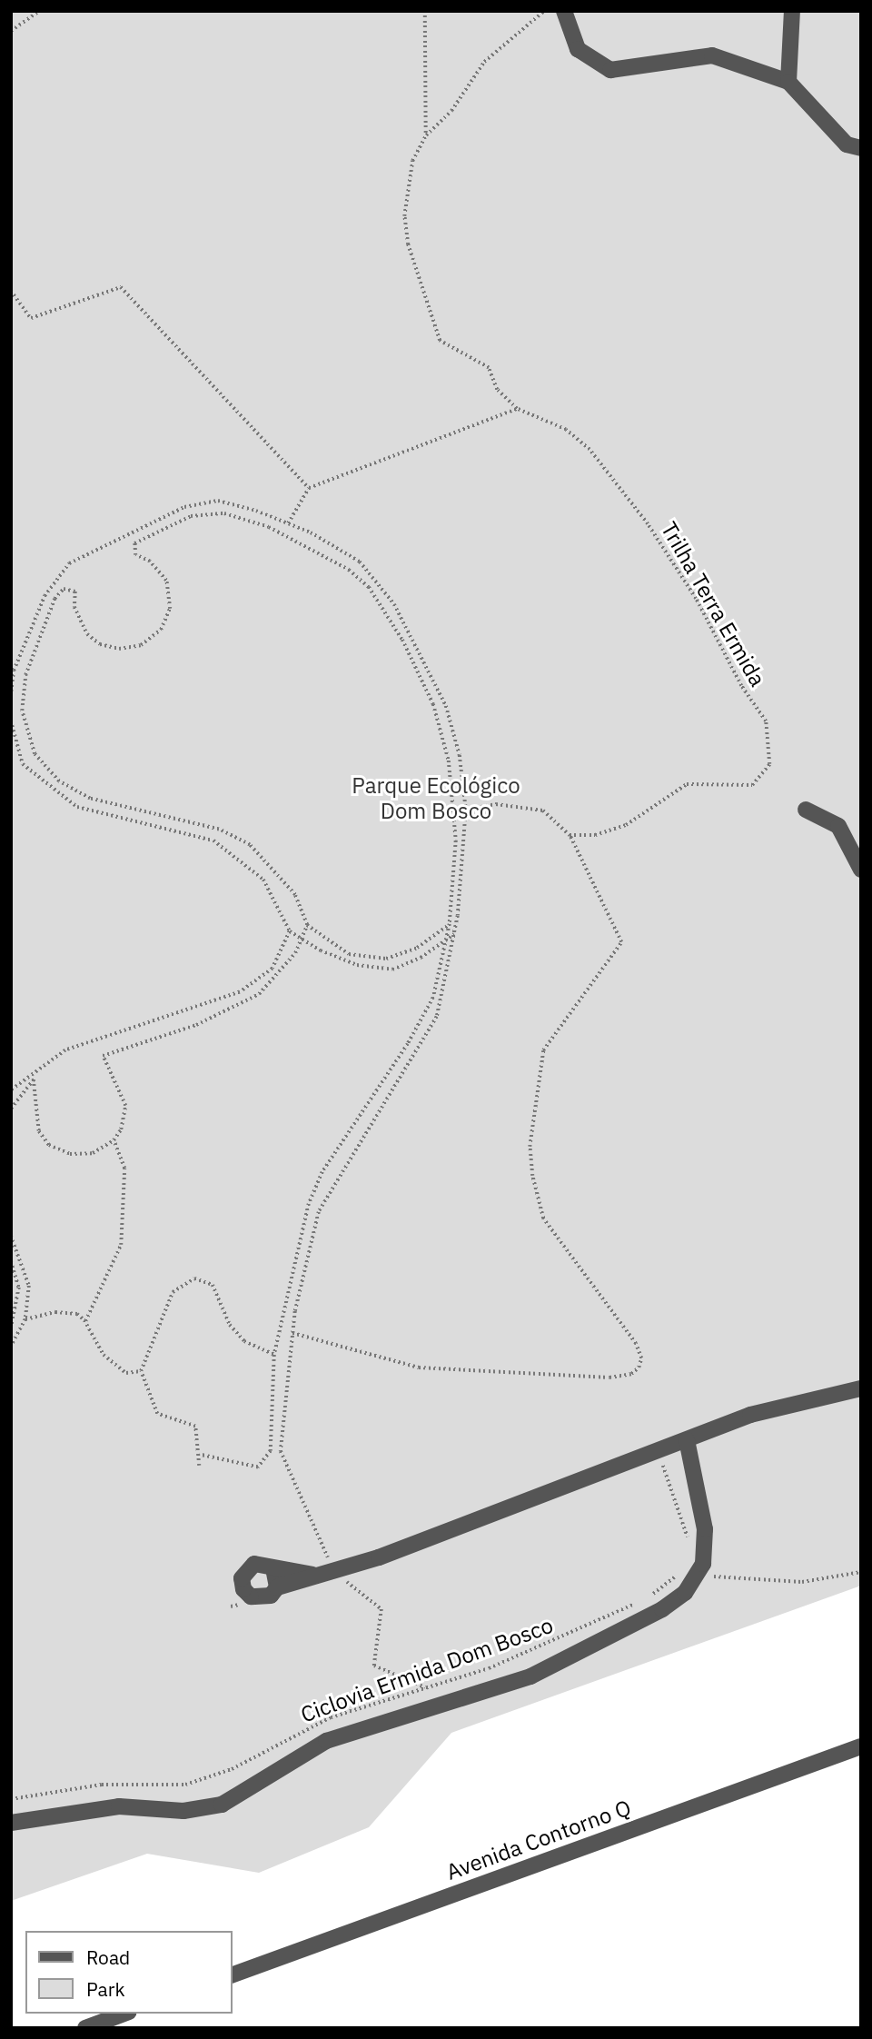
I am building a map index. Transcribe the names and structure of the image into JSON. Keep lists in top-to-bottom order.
{
  "streets": {
    "street": ["Avenida Contorno Q"],
    "path": ["Trilha Terra Ermida", "Ciclovia Ermida Dom Bosco"]
  },
  "parks": ["Parque Ecológico Dom Bosco"],
  "legend": ["Road", "Park"]
}
